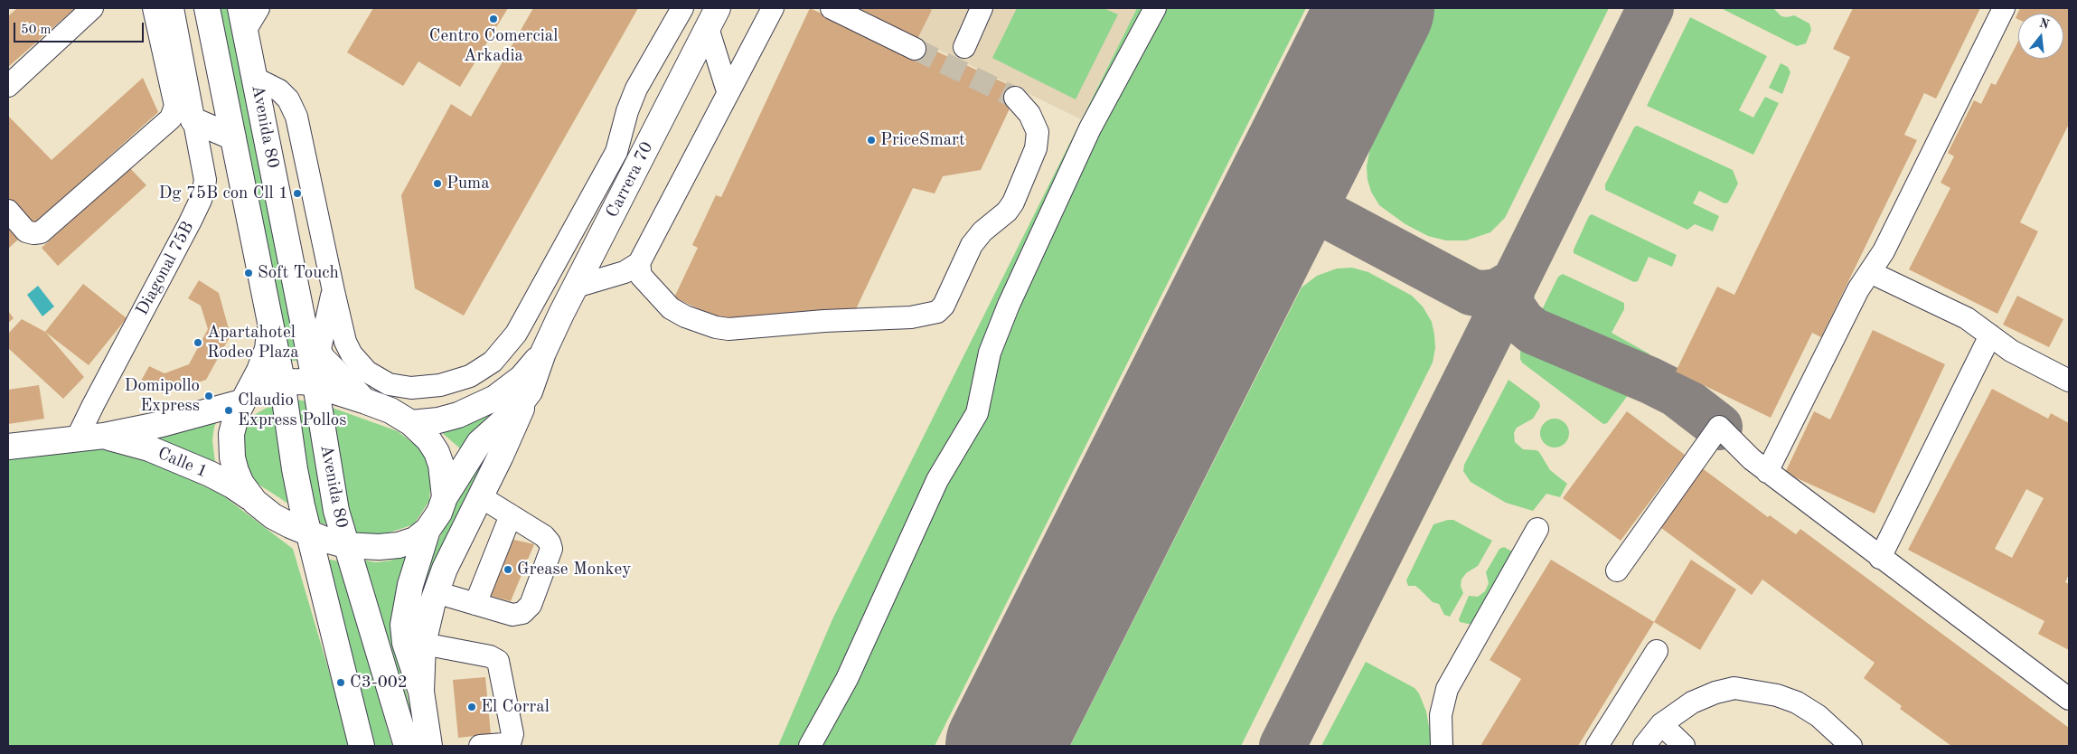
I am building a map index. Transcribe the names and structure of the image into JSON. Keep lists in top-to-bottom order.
{
  "streets": {
    "main road": ["Avenida 80", "Carrera 70", "Calle 1"],
    "street": ["Diagonal 75B"]
  },
  "crossings": [
    ["Avenida 80", "Calle 1"],
    ["Carrera 70", "Calle 1"],
    ["Diagonal 75B", "Calle 1"]
  ],
  "places": [
    "Centro Comercial Arkadia",
    "PriceSmart",
    "Puma",
    "Dg 75B con Cll 1",
    "Soft Touch",
    "Apartahotel Rodeo Plaza",
    "Domipollo Express",
    "Claudio Express Pollos",
    "Grease Monkey",
    "C3-002",
    "El Corral"
  ],
  "scale_bar": "50 m",
  "north": "top"
}
